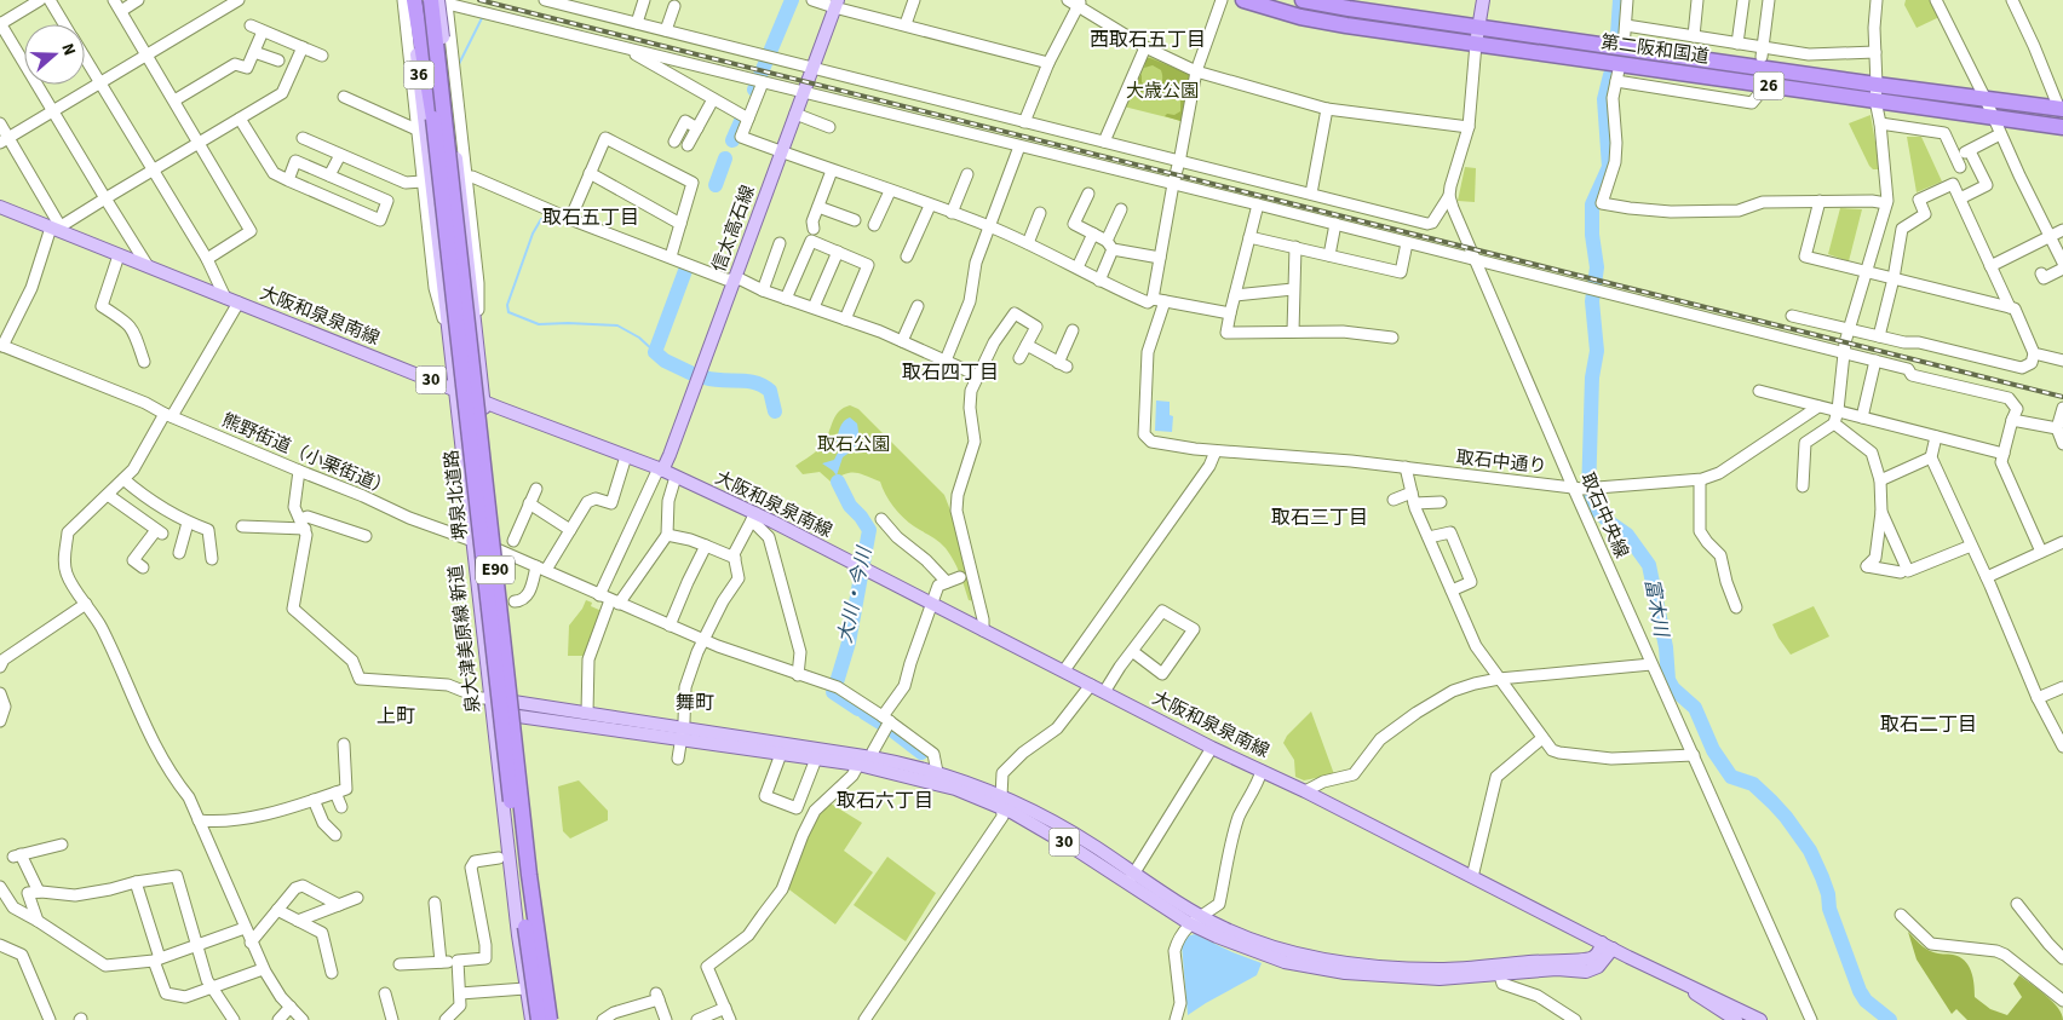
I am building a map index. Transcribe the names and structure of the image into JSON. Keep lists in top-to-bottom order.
{
  "streets": {
    "highway": [
      "第二阪和国道",
      "26",
      "堺泉北道路",
      "E90"
    ],
    "main road": [
      "36",
      "信太高石線",
      "大阪和泉泉南線",
      "30",
      "泉大津美原線 新道"
    ],
    "street": ["熊野街道（小栗街道）", "取石中通り", "取石中央線"]
  },
  "crossings": [
    ["36", "大阪和泉泉南線"],
    ["36", "30"],
    ["36", "熊野街道（小栗街道）"],
    ["36", "堺泉北道路"],
    ["信太高石線", "大阪和泉泉南線"],
    ["大阪和泉泉南線", "30"],
    ["大阪和泉泉南線", "泉大津美原線 新道"],
    ["30", "泉大津美原線 新道"],
    ["熊野街道（小栗街道）", "泉大津美原線 新道"],
    ["取石中通り", "取石中央線"]
  ],
  "districts": [
    "西取石五丁目",
    "取石五丁目",
    "取石四丁目",
    "取石三丁目",
    "舞町",
    "上町",
    "取石二丁目",
    "取石六丁目"
  ],
  "water": ["大川・今川", "富木川"],
  "parks": ["大歳公園", "取石公園"],
  "north": "right"
}
